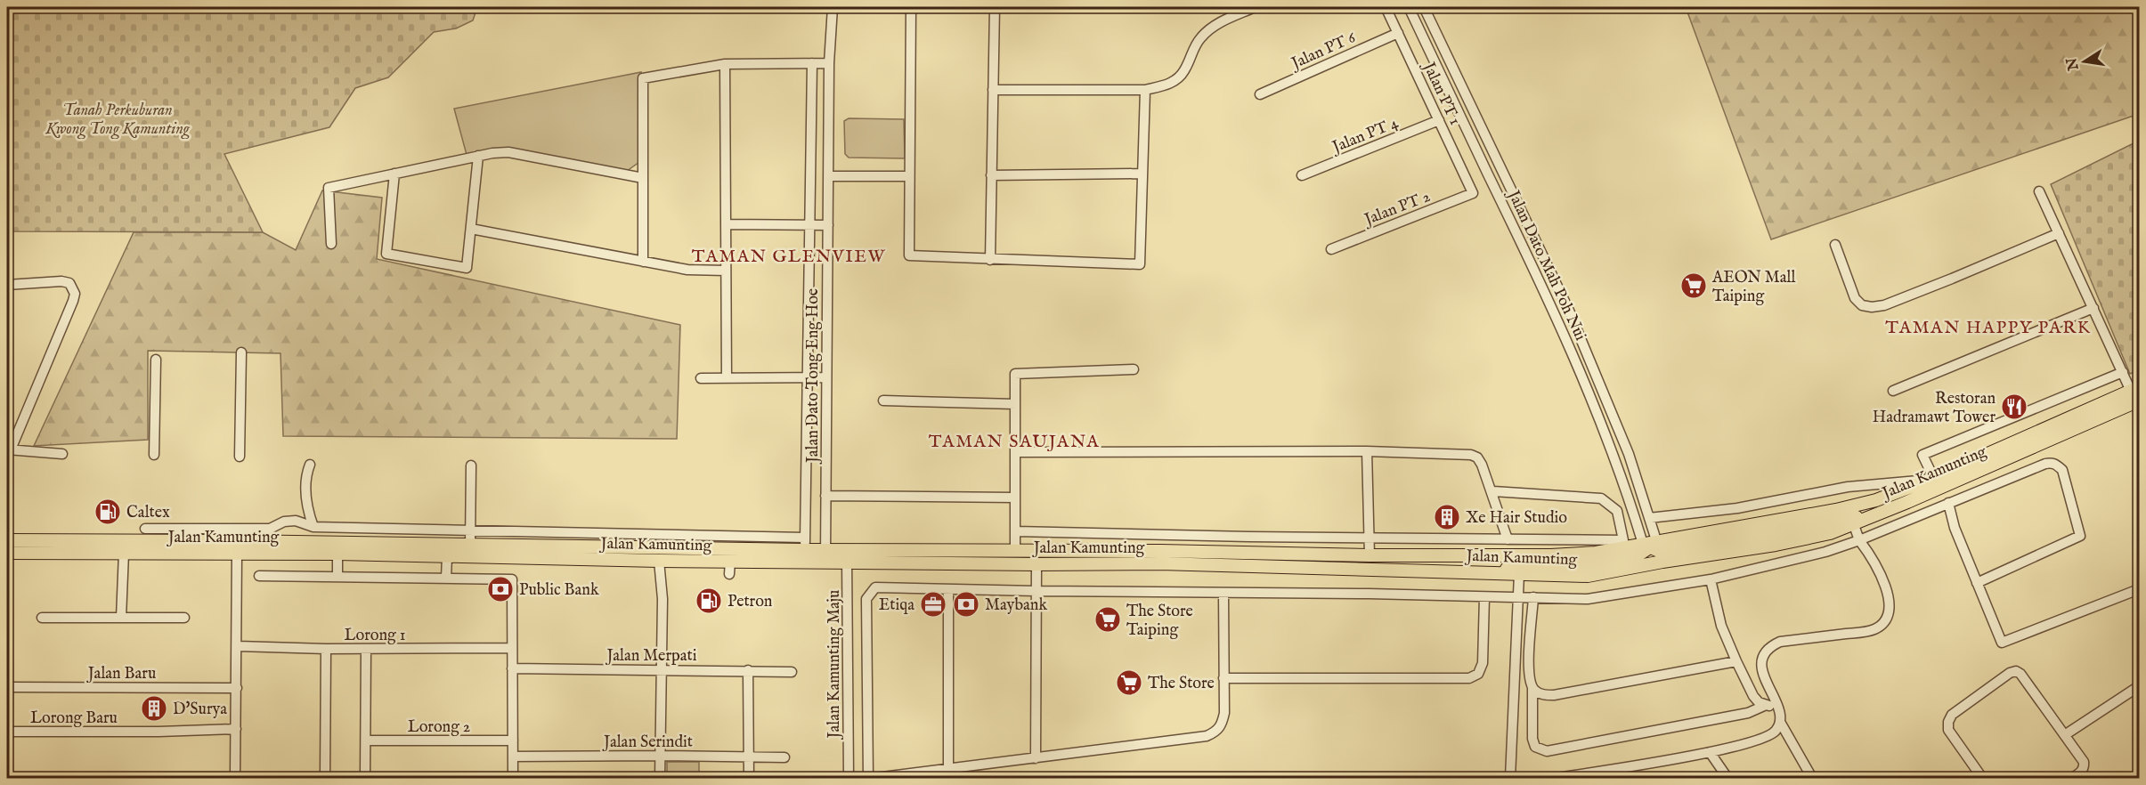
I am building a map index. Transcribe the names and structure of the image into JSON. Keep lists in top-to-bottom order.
{
  "streets": {
    "main road": ["Jalan Kamunting"],
    "street": [
      "Jalan PT 6",
      "Jalan PT 1",
      "Jalan PT 4",
      "Jalan PT 2",
      "Jalan Dato Mah Poh Nui",
      "Jalan Dato Tong Eng Hoe",
      "Lorong 1",
      "Jalan Merpati",
      "Jalan Kamunting Maju",
      "Jalan Baru",
      "Lorong Baru",
      "Lorong 2",
      "Jalan Serindit"
    ]
  },
  "crossings": [
    ["Jalan PT 6", "Jalan PT 1"],
    ["Jalan PT 1", "Jalan PT 4"],
    ["Jalan PT 1", "Jalan PT 2"],
    ["Jalan Dato Mah Poh Nui", "Jalan Kamunting"],
    ["Jalan Dato Tong Eng Hoe", "Jalan Kamunting"],
    ["Jalan Kamunting", "Jalan Kamunting Maju"]
  ],
  "districts": ["TAMAN GLENVIEW", "TAMAN HAPPY PARK", "TAMAN SAUJANA"],
  "parks": ["Tanah Perkuburan Kwong Tong Kamunting"],
  "places": {
    "supermarket": ["AEON Mall Taiping", "The Store Taiping", "The Store"],
    "restaurant": ["Restoran Hadramawt Tower"],
    "fuel station": ["Caltex", "Petron"],
    "building": ["Xe Hair Studio", "D'Surya"],
    "bank": ["Public Bank", "Maybank"],
    "office": ["Etiqa"]
  },
  "north": "left"
}
